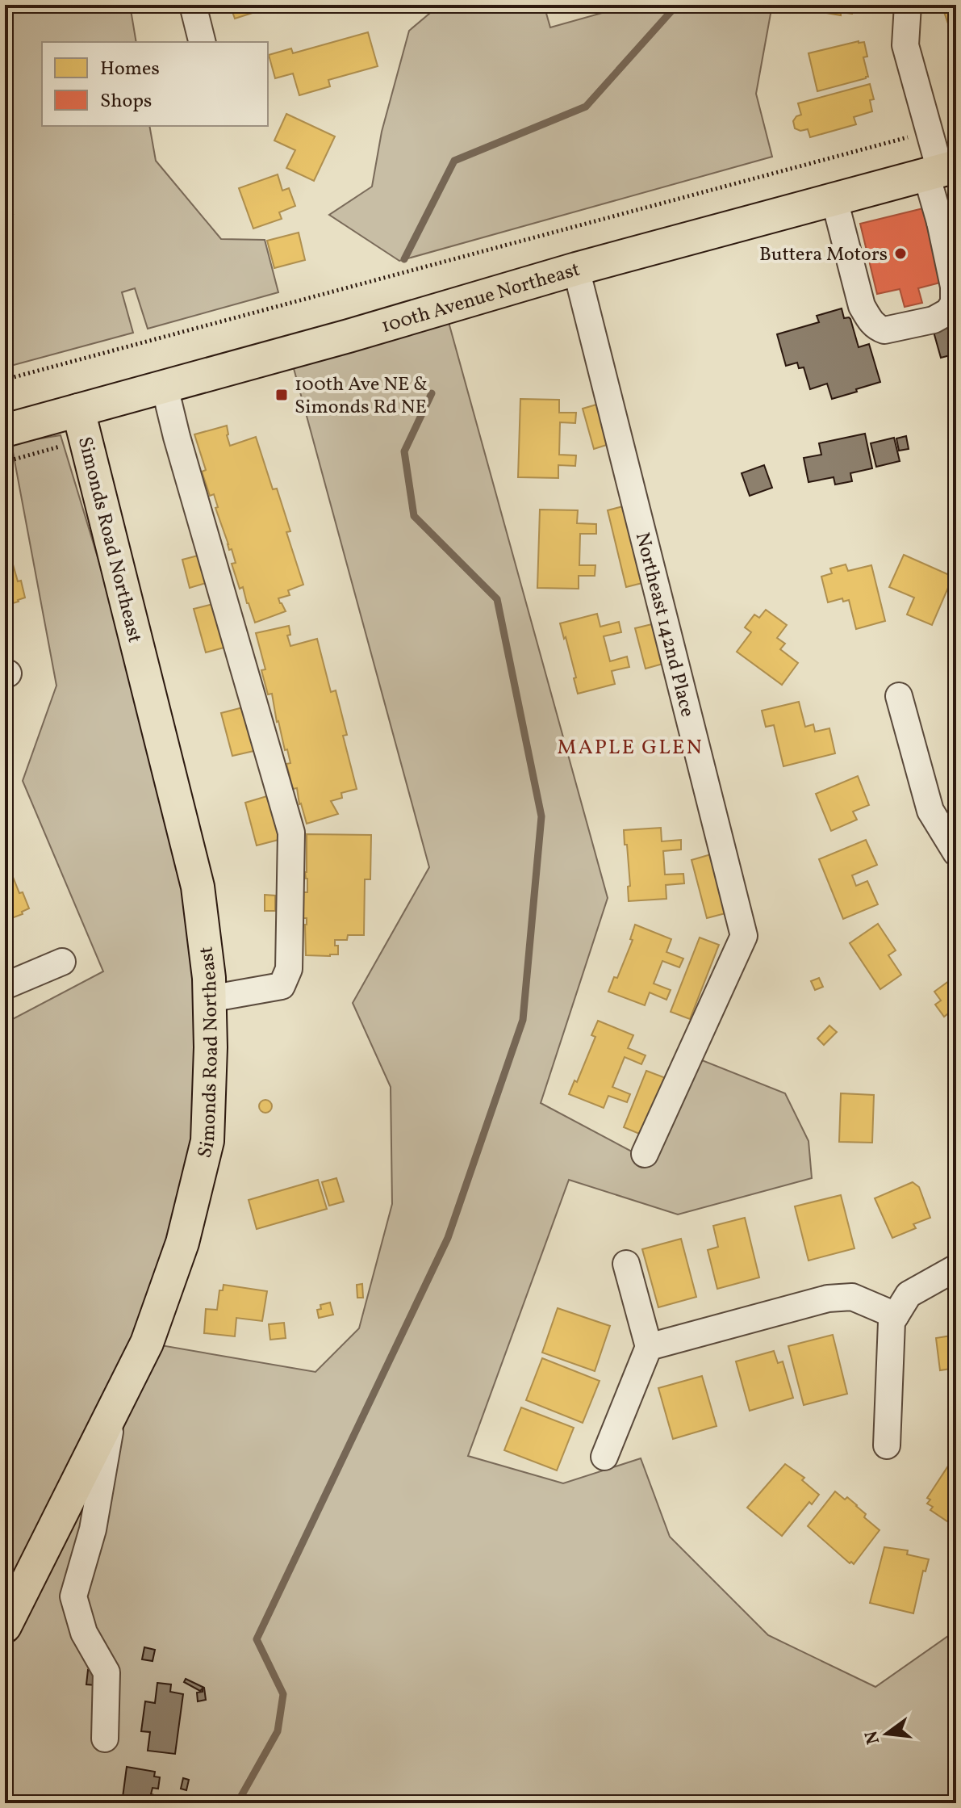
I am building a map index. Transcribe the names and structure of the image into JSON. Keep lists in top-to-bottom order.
{
  "streets": {
    "main road": ["100th Avenue Northeast", "Simonds Road Northeast"],
    "street": ["Northeast 142nd Place"]
  },
  "crossings": [
    ["100th Avenue Northeast", "Simonds Road Northeast"],
    ["100th Avenue Northeast", "Northeast 142nd Place"]
  ],
  "districts": ["MAPLE GLEN"],
  "places": {
    "other": ["Buttera Motors"],
    "transit": ["100th Ave NE & Simonds Rd NE"]
  },
  "legend": ["Homes", "Shops"],
  "north": "left"
}
